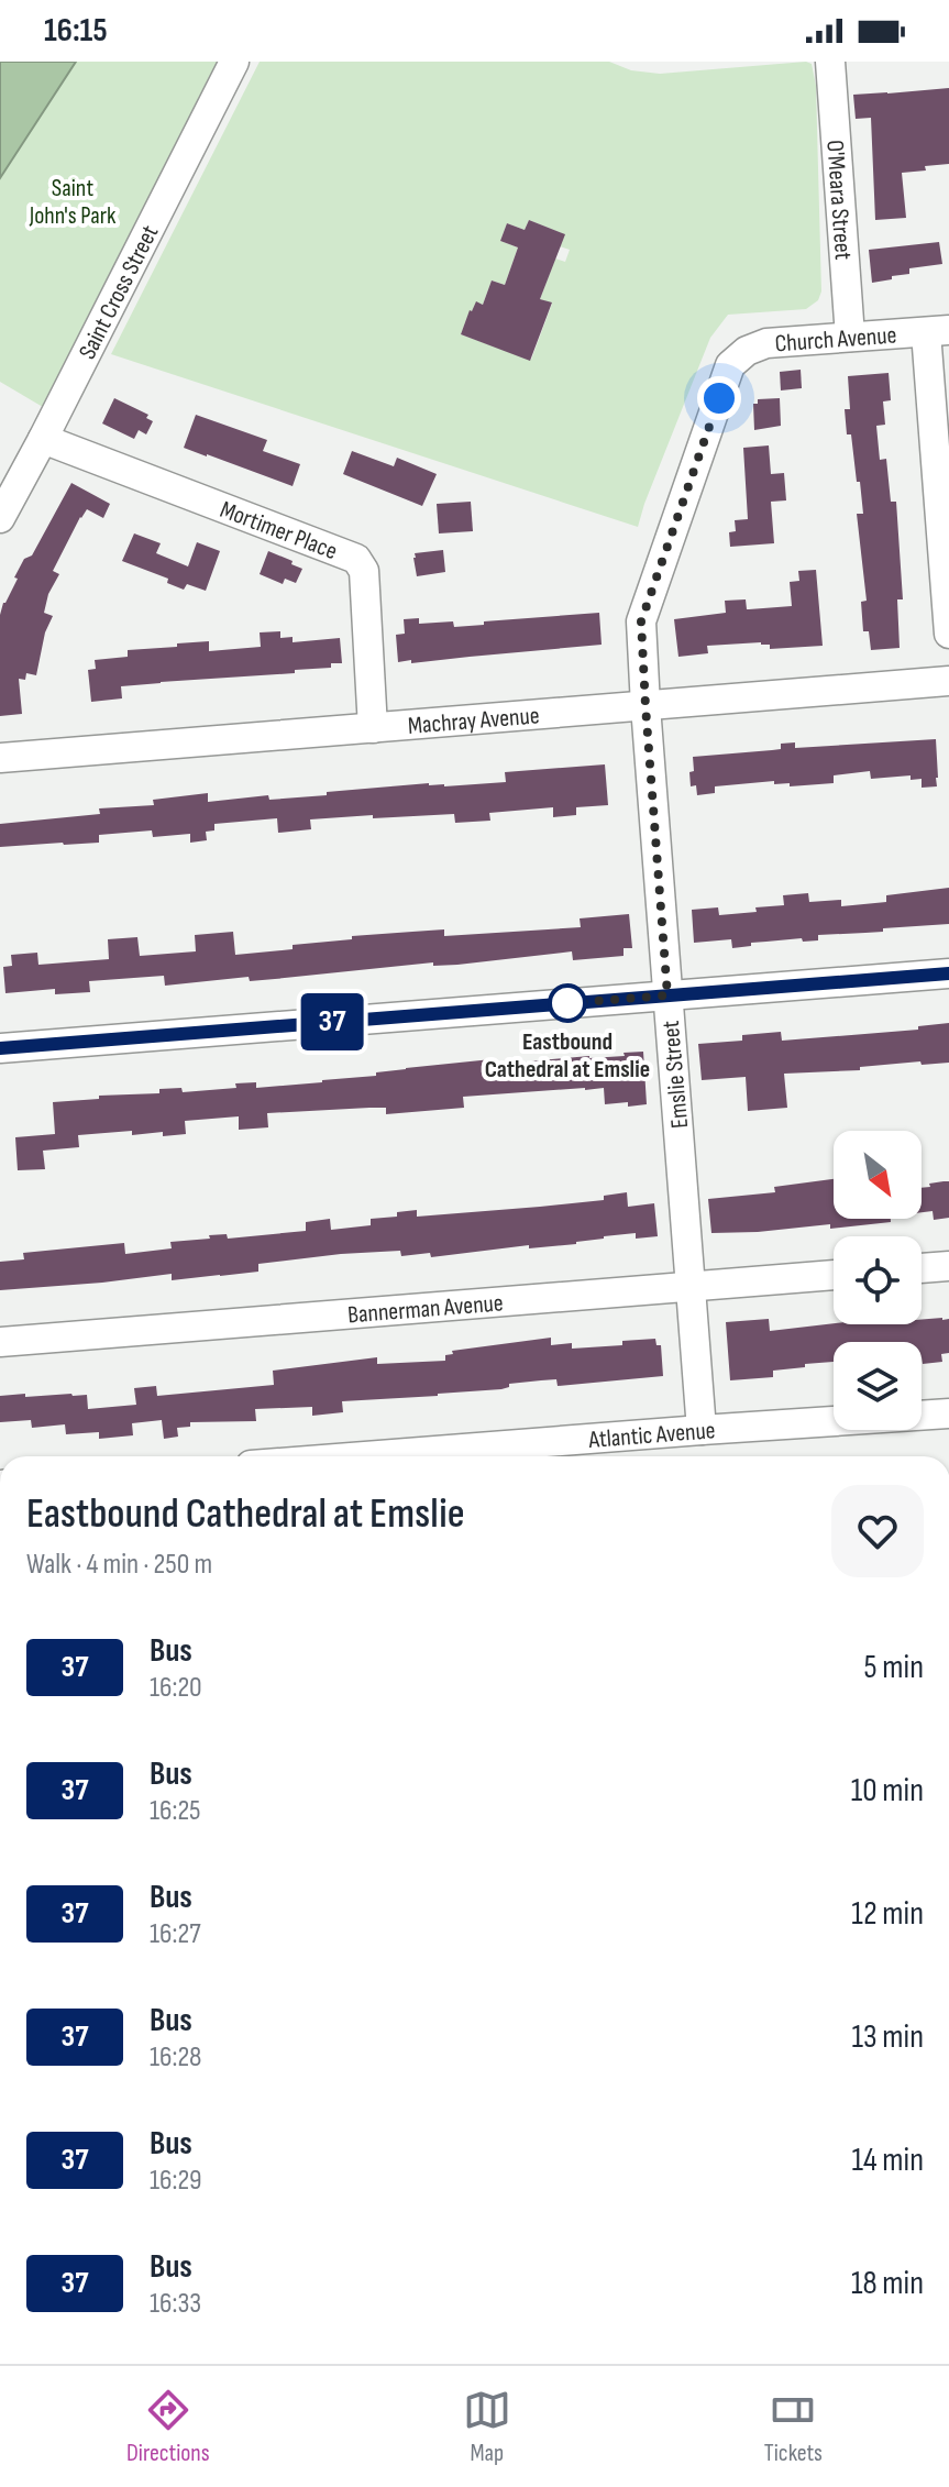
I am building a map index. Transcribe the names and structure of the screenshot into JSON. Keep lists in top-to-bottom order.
{
  "streets": {
    "street": [
      "O'Meara Street",
      "Saint Cross Street",
      "Church Avenue",
      "Mortimer Place",
      "Machray Avenue",
      "Emslie Street",
      "Bannerman Avenue",
      "Atlantic Avenue"
    ]
  },
  "crossings": [
    ["O'Meara Street", "Church Avenue"],
    ["Saint Cross Street", "Mortimer Place"],
    ["Church Avenue", "Emslie Street"],
    ["Mortimer Place", "Machray Avenue"],
    ["Machray Avenue", "Emslie Street"],
    ["Emslie Street", "Bannerman Avenue"],
    ["Emslie Street", "Atlantic Avenue"]
  ],
  "parks": ["Saint John's Park"],
  "places": ["Eastbound Cathedral at Emslie"],
  "lines": ["bus line 37"],
  "north": "bottom right",
  "page": {
    "status": "16:15",
    "on_map": "37",
    "heading": ["Eastbound Cathedral at Emslie", "Walk · 4 min · 250 m"],
    "list": [
      {
        "mark": "37",
        "name": "Bus",
        "note": "16:20",
        "value": "5 min"
      },
      {
        "mark": "37",
        "name": "Bus",
        "note": "16:25",
        "value": "10 min"
      },
      {
        "mark": "37",
        "name": "Bus",
        "note": "16:27",
        "value": "12 min"
      },
      {
        "mark": "37",
        "name": "Bus",
        "note": "16:28",
        "value": "13 min"
      },
      {
        "mark": "37",
        "name": "Bus",
        "note": "16:29",
        "value": "14 min"
      },
      {
        "mark": "37",
        "name": "Bus",
        "note": "16:33",
        "value": "18 min"
      }
    ],
    "tabs": ["Directions", "Map", "Tickets"]
  }
}
